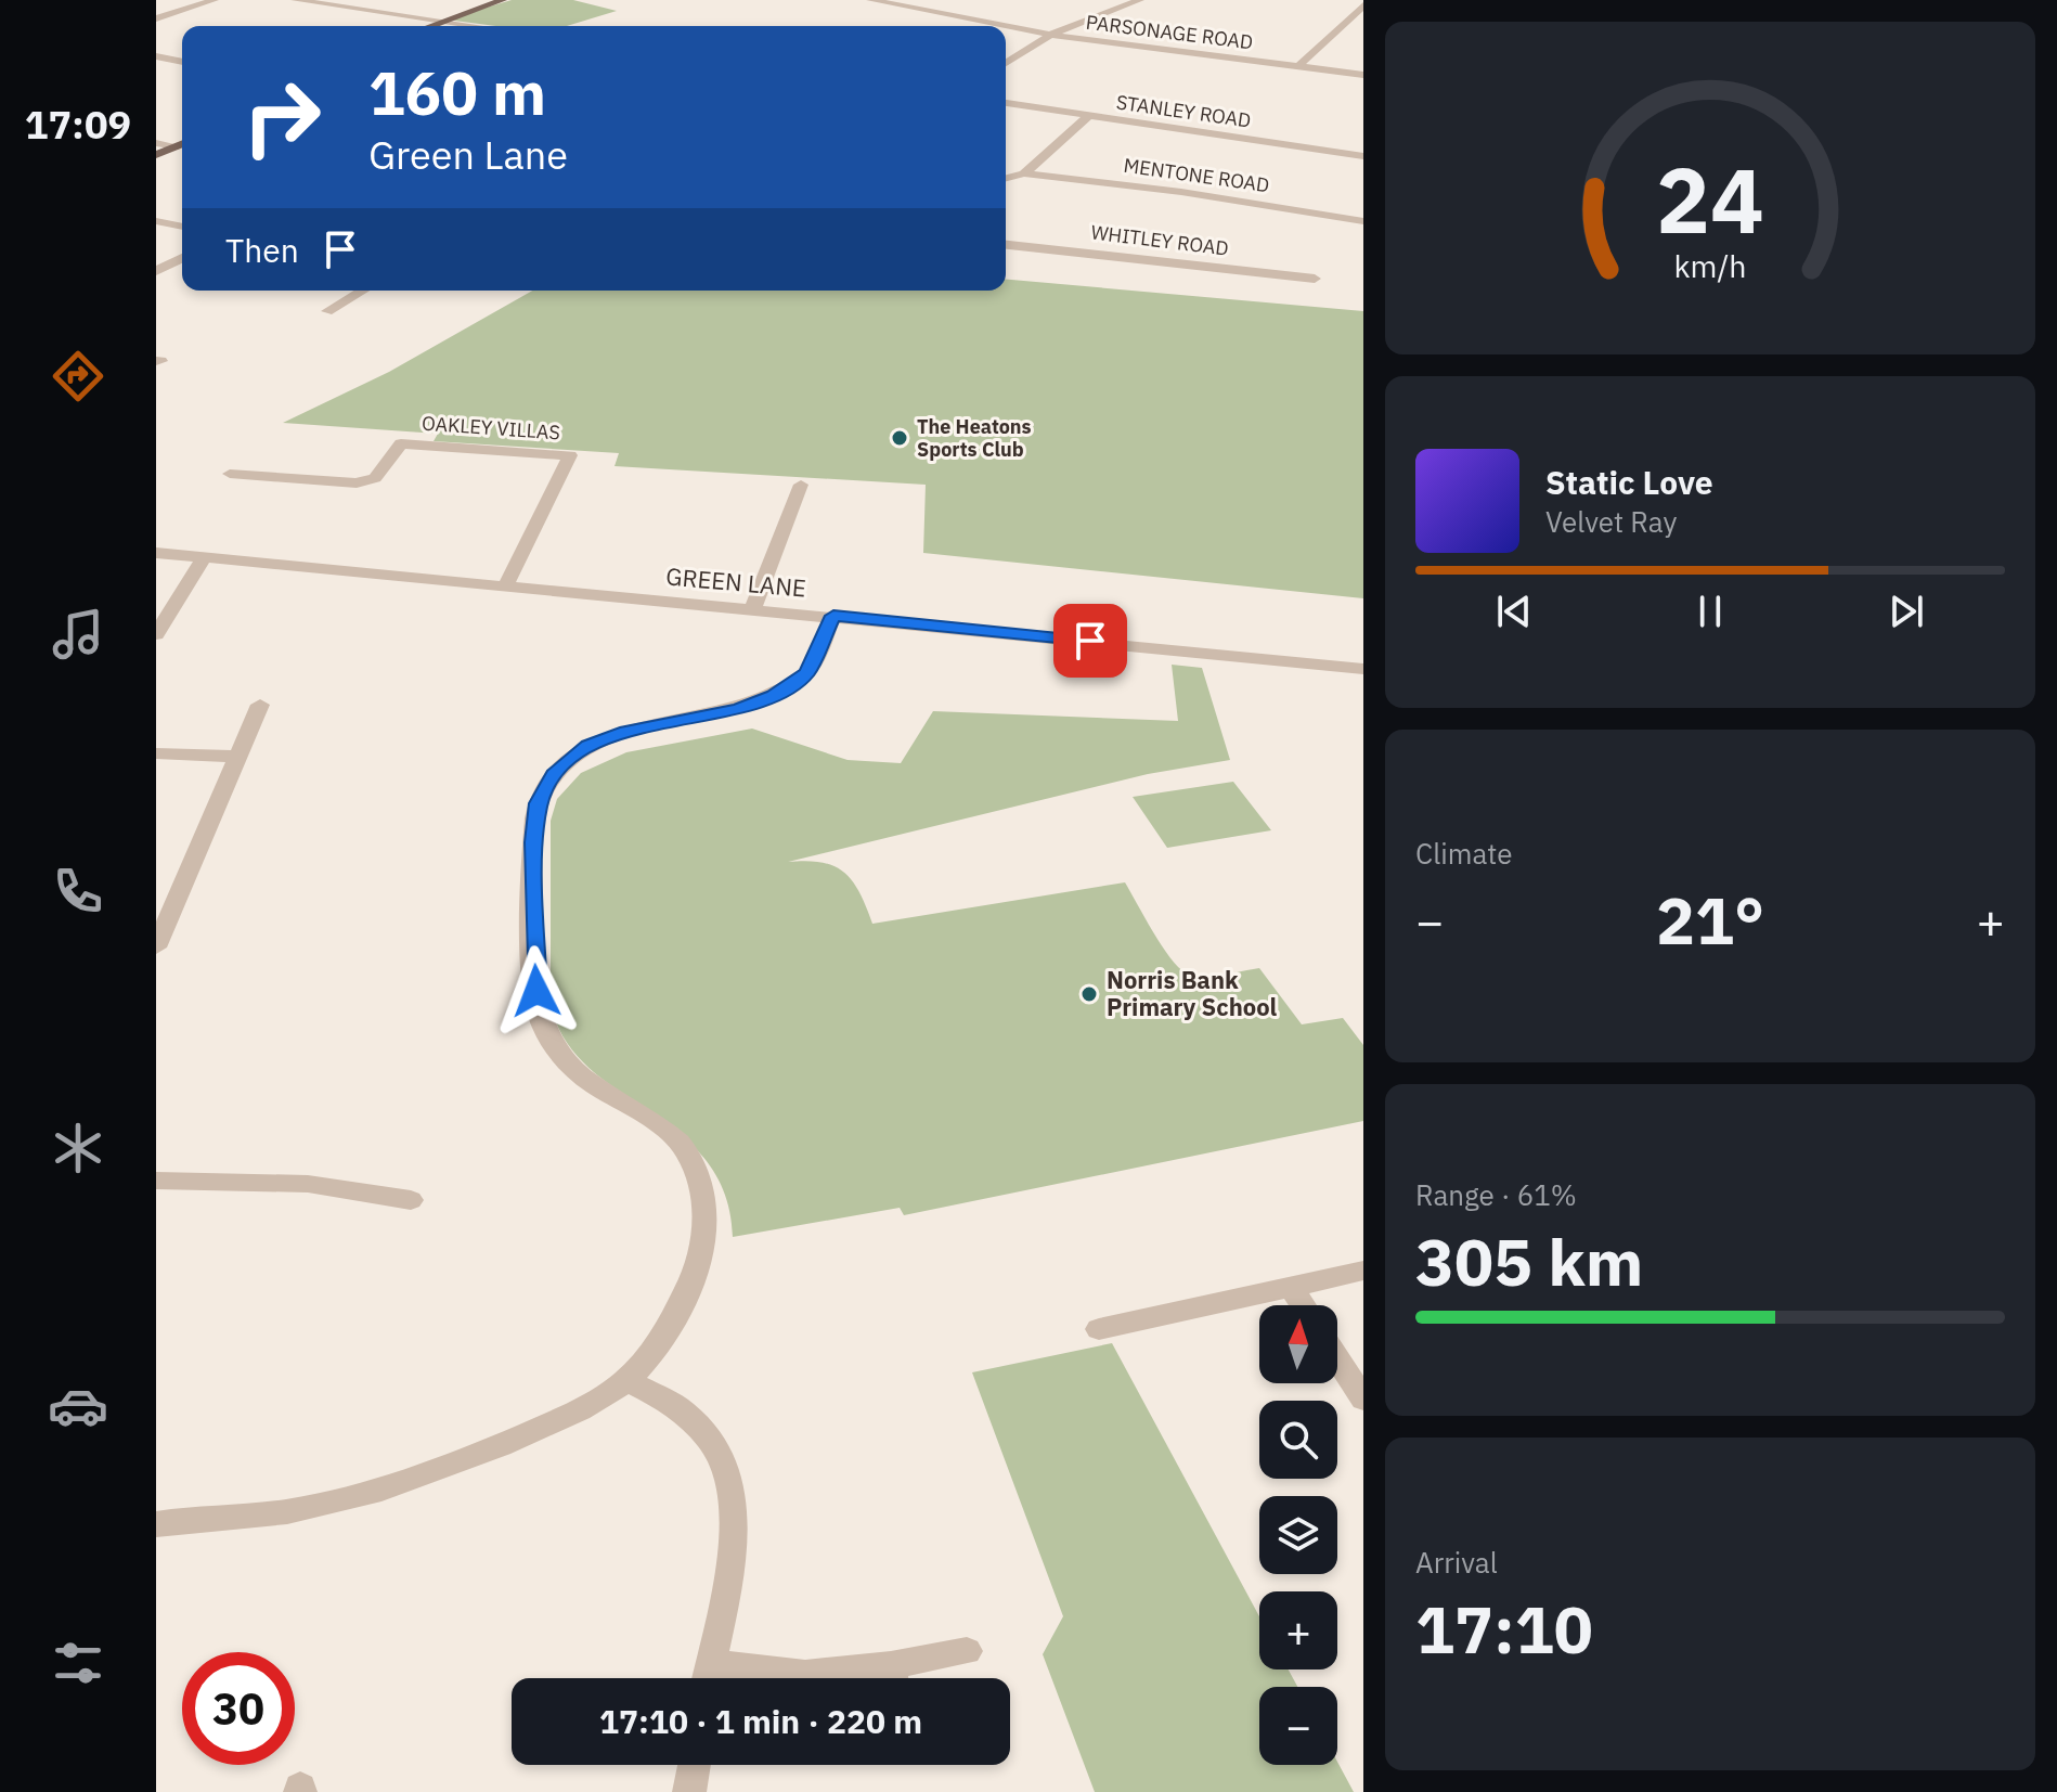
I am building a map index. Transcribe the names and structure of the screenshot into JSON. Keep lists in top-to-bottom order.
{
  "streets": {
    "street": [
      "PARSONAGE ROAD",
      "STANLEY ROAD",
      "MENTONE ROAD",
      "WHITLEY ROAD",
      "OAKLEY VILLAS",
      "GREEN LANE"
    ]
  },
  "crossings": [
    ["OAKLEY VILLAS", "GREEN LANE"]
  ],
  "places": ["The Heatons Sports Club", "Norris Bank Primary School"],
  "north": "top",
  "page": {
    "tabs": "17:09",
    "turn": ["160 m", "Green Lane"],
    "then": "Then",
    "song": ["Static Love", "Velvet Ray"],
    "tile": [
      "Climate",
      ["Range · 61%", "305 km"],
      ["Arrival", "17:10"]
    ],
    "heat": ["−", "21°", "+"],
    "map_buttons": ["+", "−"],
    "limit": "30",
    "trip": "17:10 · 1 min · 220 m",
    "gauge": ["24", "km/h"]
  }
}
